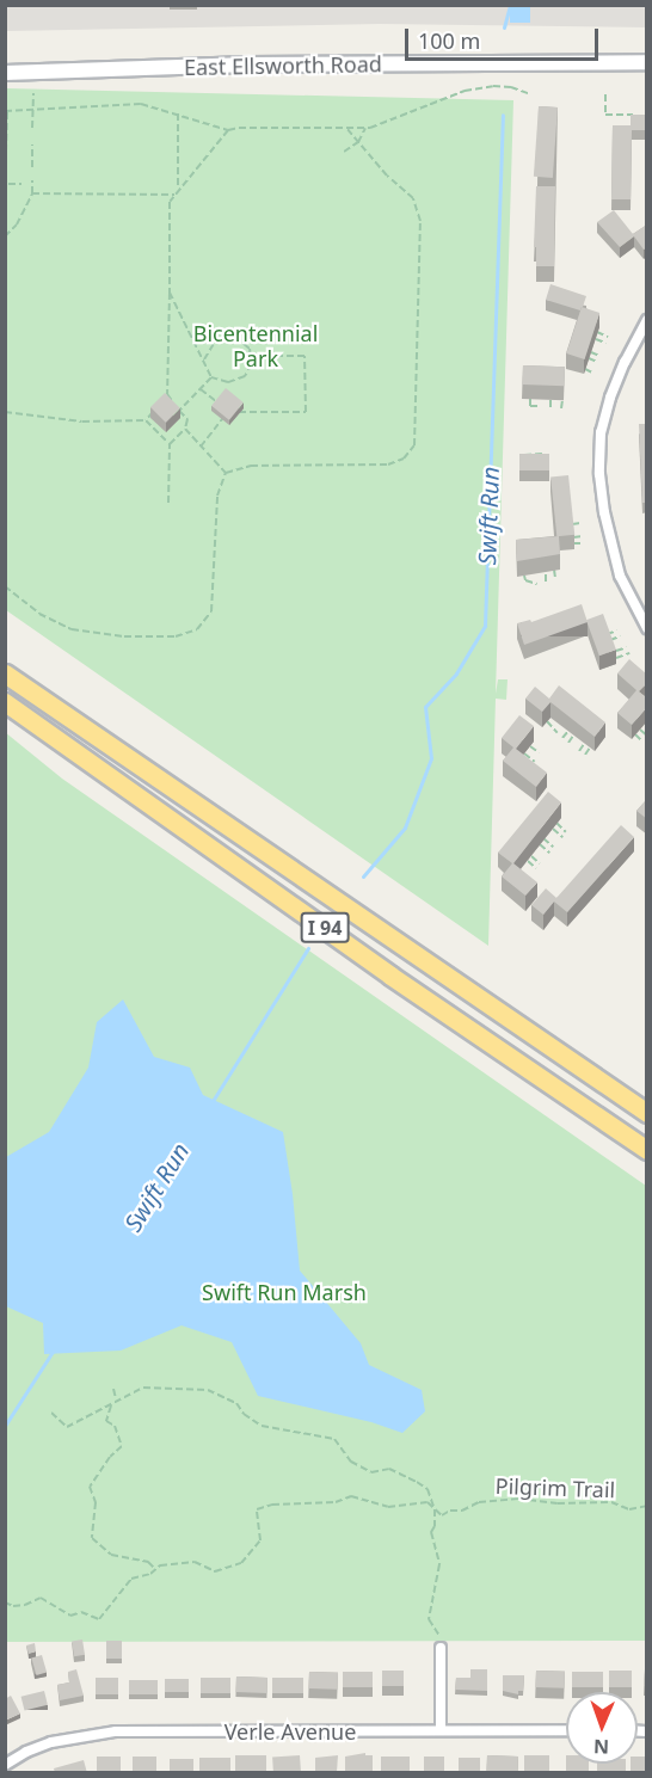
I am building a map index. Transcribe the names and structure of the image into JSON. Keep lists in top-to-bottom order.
{
  "streets": {
    "highway": ["I 94"],
    "main road": ["East Ellsworth Road"],
    "street": ["Verle Avenue"],
    "path": ["Pilgrim Trail"]
  },
  "water": ["Swift Run"],
  "parks": ["Bicentennial Park", "Swift Run Marsh"],
  "scale_bar": "100 m",
  "north": "bottom"
}
